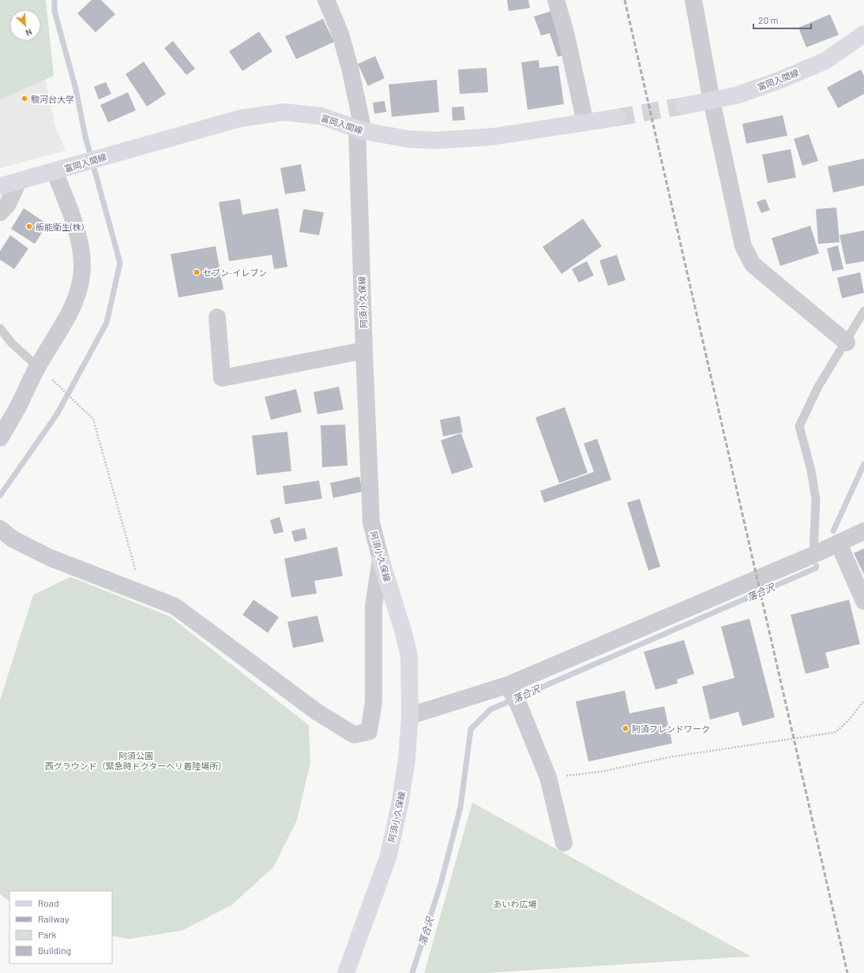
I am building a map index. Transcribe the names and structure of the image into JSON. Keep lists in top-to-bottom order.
{
  "streets": {
    "main road": ["富岡入間線", "阿須小久保線"]
  },
  "crossings": [
    ["富岡入間線", "阿須小久保線"]
  ],
  "water": ["落合沢"],
  "parks": ["阿須公園 西グラウンド（緊急時ドクターヘリ着陸場所）", "あいわ広場"],
  "places": [
    "駿河台大学",
    "飯能衛生(株)",
    "セブン-イレブン",
    "阿須フレンドワーク"
  ],
  "legend": [
    "Road",
    "Railway",
    "Park",
    "Building"
  ],
  "scale_bar": "20 m",
  "north": "bottom right"
}
